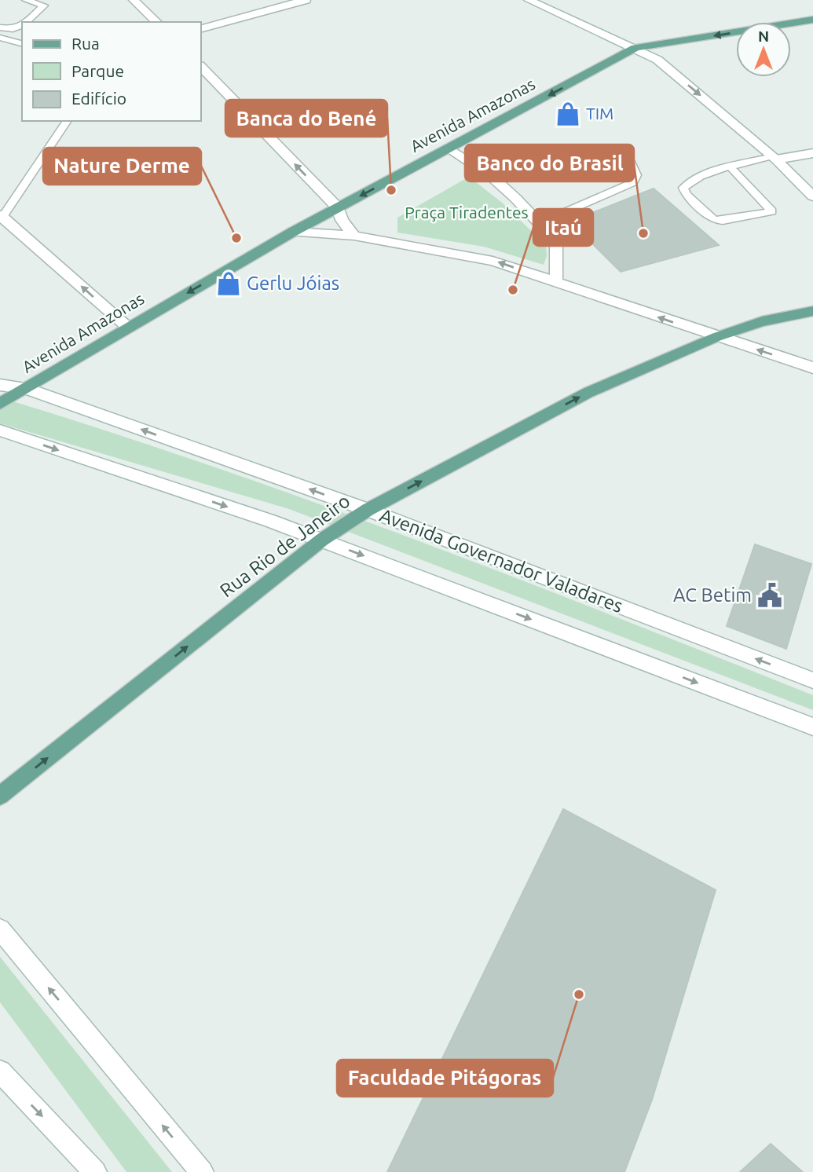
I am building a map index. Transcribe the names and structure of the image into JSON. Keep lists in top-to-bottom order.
{
  "streets": {
    "main road": ["Avenida Amazonas", "Rua Rio de Janeiro"],
    "street": ["Avenida Governador Valadares"]
  },
  "crossings": [
    ["Avenida Amazonas", "Avenida Governador Valadares"],
    ["Rua Rio de Janeiro", "Avenida Governador Valadares"]
  ],
  "one_way": ["Avenida Amazonas", "Rua Rio de Janeiro"],
  "parks": ["Praça Tiradentes"],
  "places": {
    "shop": ["TIM", "Gerlu Jóias"],
    "other": [
      "Banca do Bené",
      "Banco do Brasil",
      "Nature Derme",
      "Itaú",
      "Faculdade Pitágoras"
    ],
    "public building": ["AC Betim"]
  },
  "legend": ["Rua", "Parque", "Edifício"],
  "north": "top"
}
